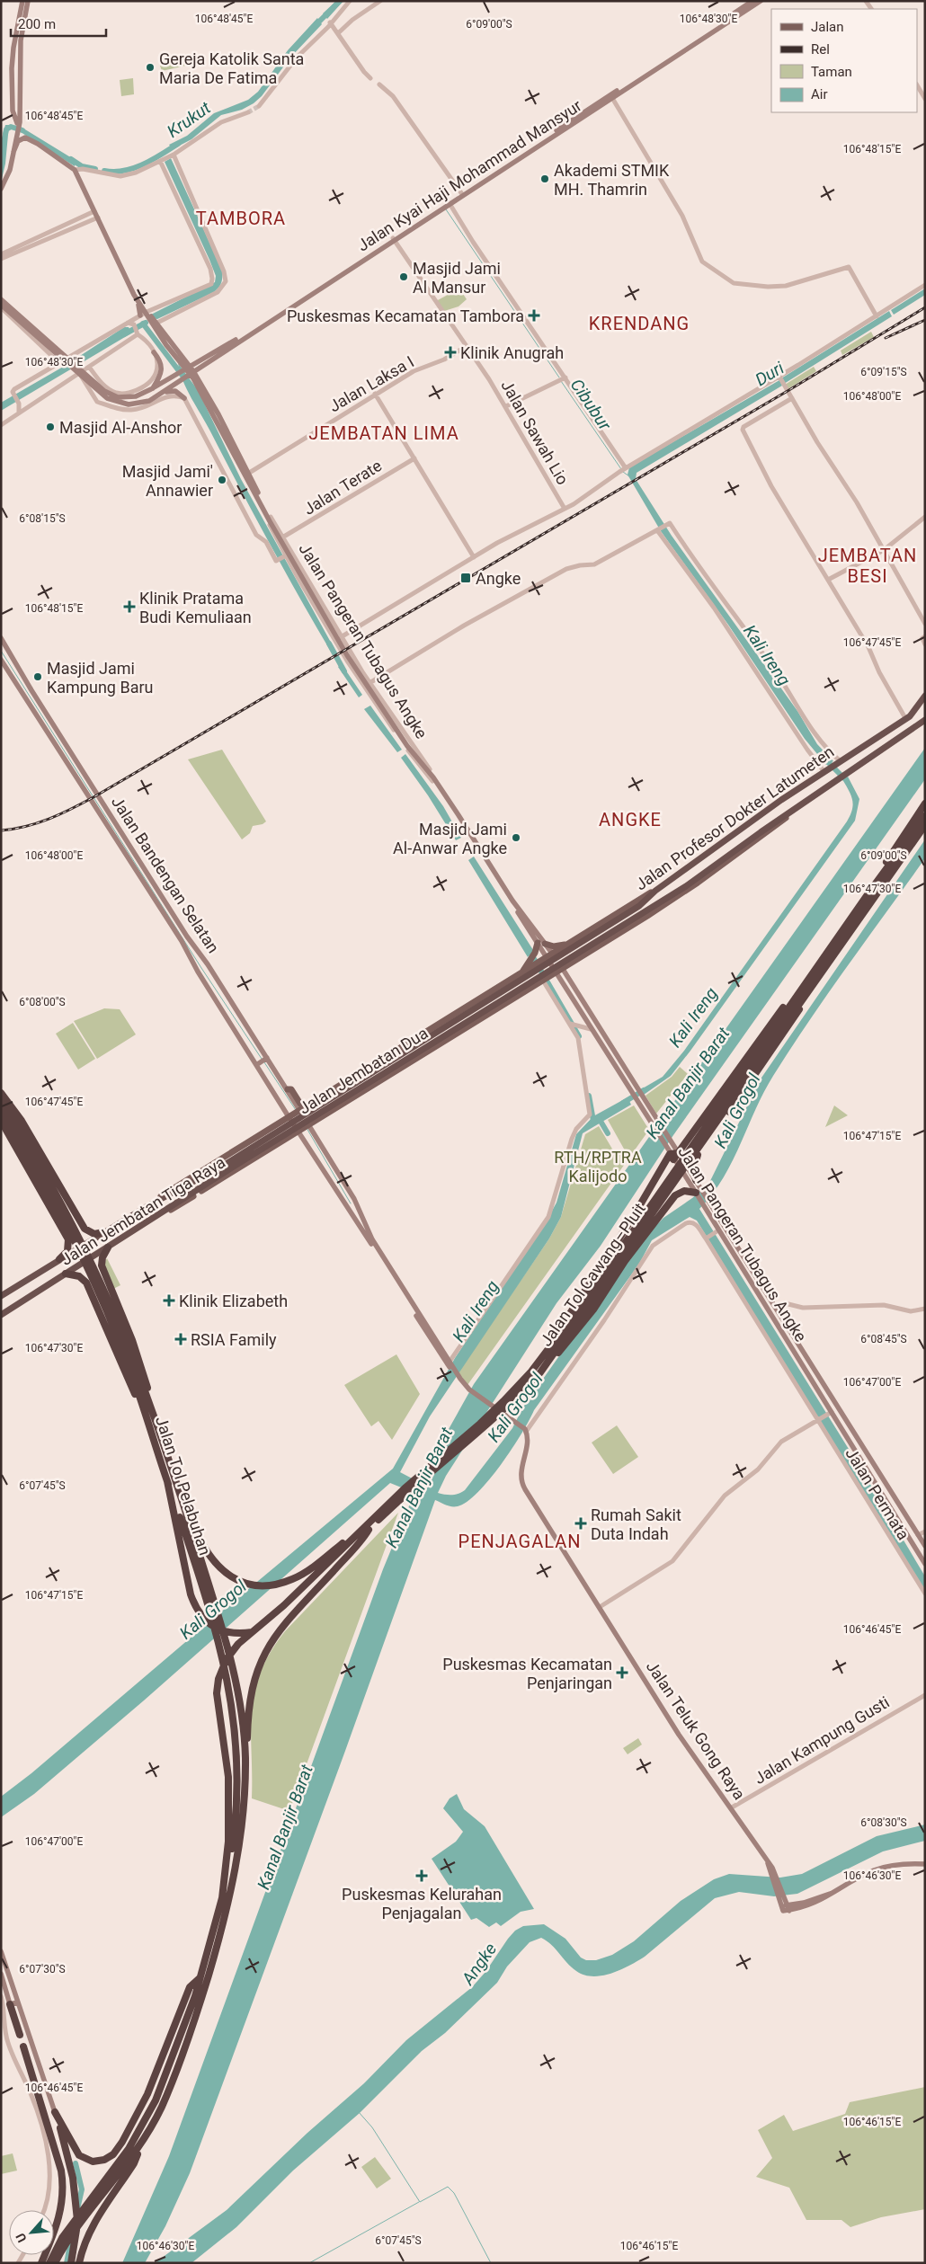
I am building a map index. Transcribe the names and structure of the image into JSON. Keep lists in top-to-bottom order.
{
  "streets": {
    "highway": [
      "Jalan Profesor Dokter Latumeten",
      "Jalan Jembatan Dua",
      "Jalan Jembatan Tiga Raya",
      "Jalan Tol Cawang–Pluit",
      "Jalan Tol Pelabuhan"
    ],
    "main road": [
      "Jalan Kyai Haji Mohammad Mansyur",
      "Jalan Pangeran Tubagus Angke",
      "Jalan Bandengan Selatan",
      "Jalan Teluk Gong Raya"
    ],
    "street": [
      "Jalan Laksa I",
      "Jalan Sawah Lio",
      "Jalan Terate",
      "Jalan Permata",
      "Jalan Kampung Gusti"
    ]
  },
  "crossings": [
    ["Jalan Kyai Haji Mohammad Mansyur", "Jalan Sawah Lio"],
    ["Jalan Kyai Haji Mohammad Mansyur", "Jalan Pangeran Tubagus Angke"],
    ["Jalan Laksa I", "Jalan Sawah Lio"],
    ["Jalan Laksa I", "Jalan Pangeran Tubagus Angke"],
    ["Jalan Terate", "Jalan Pangeran Tubagus Angke"],
    ["Jalan Pangeran Tubagus Angke", "Jalan Profesor Dokter Latumeten"],
    ["Jalan Profesor Dokter Latumeten", "Jalan Jembatan Dua"],
    ["Jalan Profesor Dokter Latumeten", "Jalan Jembatan Tiga Raya"],
    ["Jalan Bandengan Selatan", "Jalan Jembatan Tiga Raya"],
    ["Jalan Jembatan Dua", "Jalan Jembatan Tiga Raya"],
    ["Jalan Permata", "Jalan Teluk Gong Raya"],
    ["Jalan Teluk Gong Raya", "Jalan Kampung Gusti"]
  ],
  "districts": [
    "TAMBORA",
    "KRENDANG",
    "JEMBATAN LIMA",
    "JEMBATAN BESI",
    "ANGKE",
    "PENJAGALAN"
  ],
  "water": [
    "Krukut",
    "Duri",
    "Cibubur",
    "Kali Ireng",
    "Kanal Banjir Barat",
    "Kali Grogol",
    "Angke"
  ],
  "parks": ["RTH/RPTRA Kalijodo"],
  "places": {
    "other": [
      "Gereja Katolik Santa Maria De Fatima",
      "Akademi STMIK MH. Thamrin",
      "Masjid Jami Al Mansur",
      "Masjid Al-Anshor",
      "Masjid Jami' Annawier",
      "Masjid Jami Kampung Baru",
      "Masjid Jami Al-Anwar Angke"
    ],
    "health": [
      "Puskesmas Kecamatan Tambora",
      "Klinik Anugrah",
      "Klinik Pratama Budi Kemuliaan",
      "Klinik Elizabeth",
      "RSIA Family",
      "Rumah Sakit Duta Indah",
      "Puskesmas Kecamatan Penjaringan",
      "Puskesmas Kelurahan Penjagalan"
    ],
    "transit": ["Angke"]
  },
  "legend": [
    "Jalan",
    "Rel",
    "Taman",
    "Air"
  ],
  "scale_bar": "200 m",
  "north": "bottom left",
  "coordinates": [
    "106°48'45\"E",
    "106°48'30\"E",
    "6°09'00\"S",
    "106°48'15\"E",
    "6°09'15\"S",
    "106°48'00\"E",
    "6°08'15\"S",
    "106°47'45\"E",
    "106°47'30\"E",
    "6°08'00\"S",
    "106°47'15\"E",
    "6°08'45\"S",
    "106°47'00\"E",
    "6°07'45\"S",
    "106°46'45\"E",
    "6°08'30\"S",
    "106°46'30\"E",
    "6°07'30\"S",
    "106°46'15\"E"
  ]
}
